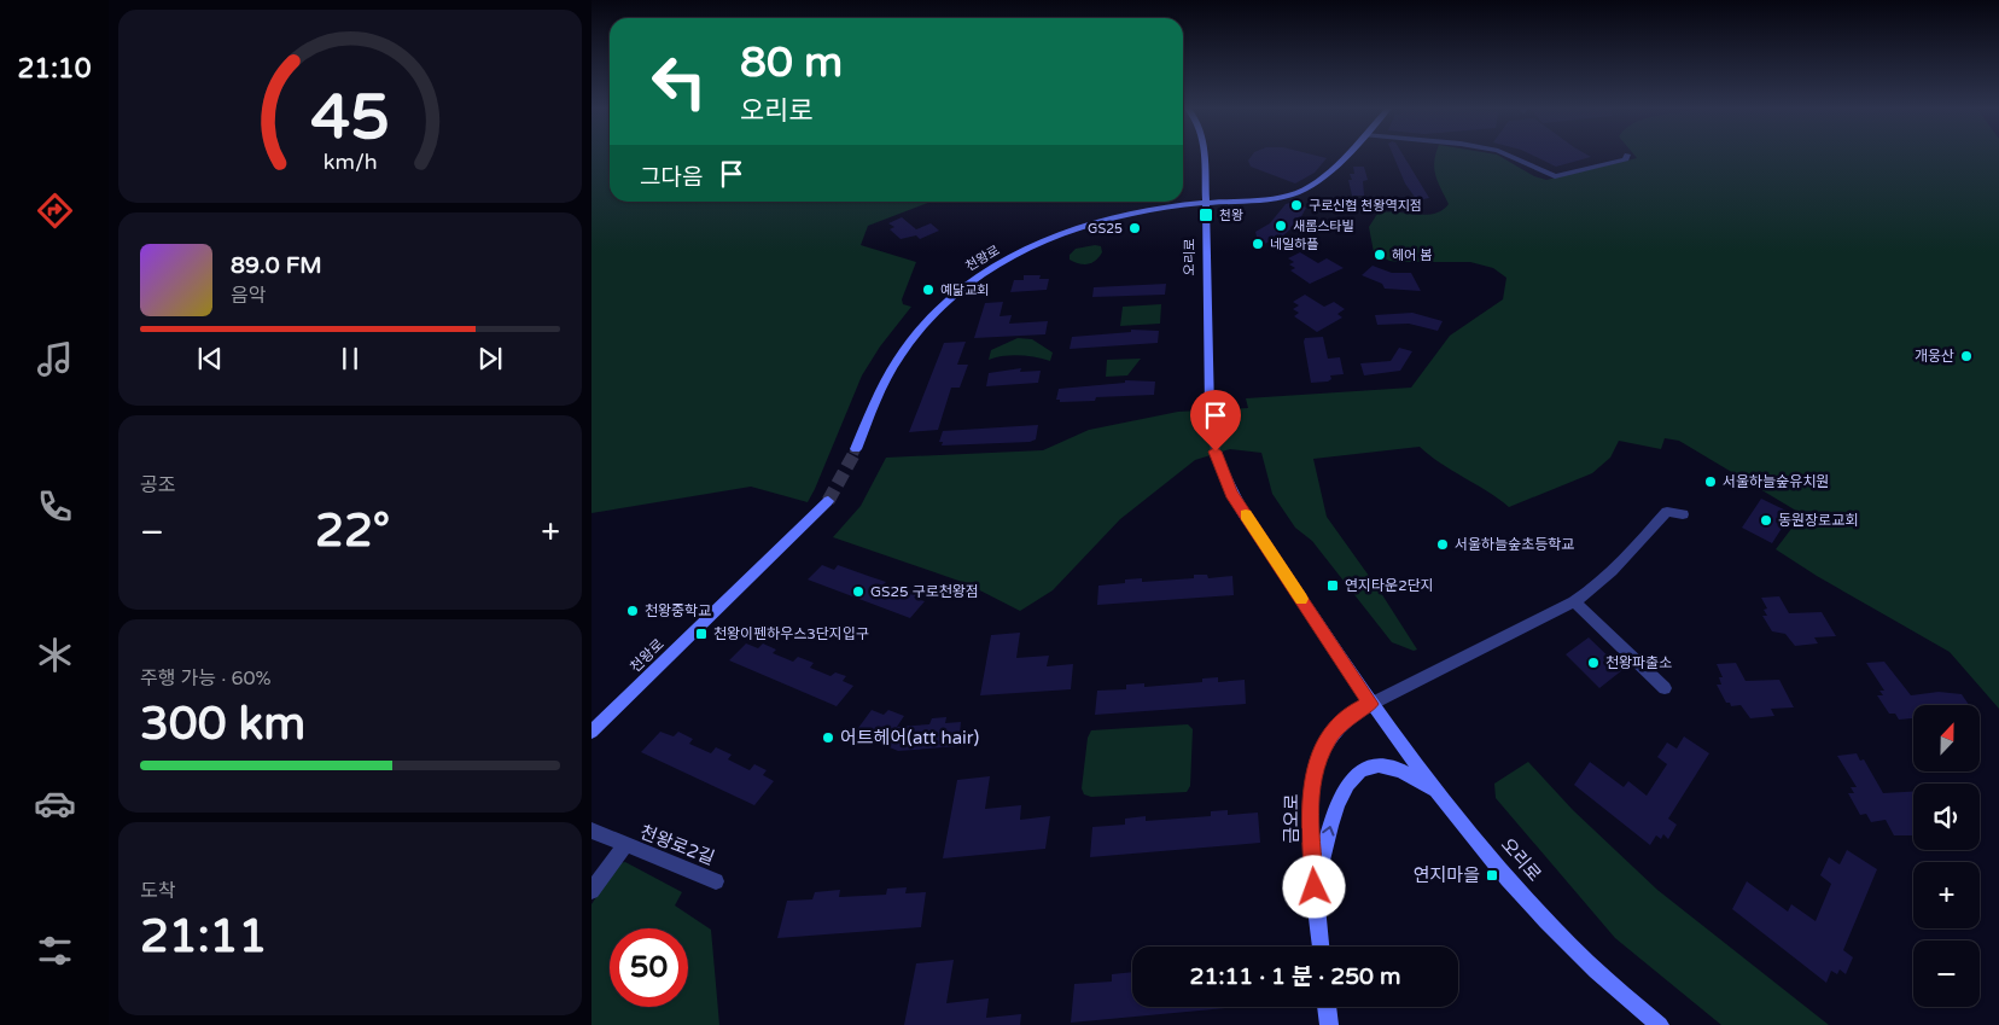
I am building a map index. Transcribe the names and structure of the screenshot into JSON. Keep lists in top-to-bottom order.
{
  "streets": {
    "main road": ["오리로", "천왕로", "금오로"],
    "street": ["천왕로2길"]
  },
  "crossings": [
    ["오리로", "천왕로"],
    ["오리로", "금오로"]
  ],
  "places": {
    "other": [
      "구로신협 천왕역지점",
      "새롬스타빌",
      "GS25",
      "네일하플",
      "헤어 봄",
      "예닮교회",
      "개웅산",
      "서울하늘숲유치원",
      "동원장로교회",
      "서울하늘숲초등학교",
      "GS25 구로천왕점",
      "천왕중학교",
      "천왕파출소",
      "어트헤어(att hair)"
    ],
    "transit": [
      "천왕",
      "연지타운2단지",
      "천왕이펜하우스3단지입구",
      "연지마을"
    ]
  },
  "north": "top",
  "page": {
    "tabs": "21:10",
    "turn": ["80 m", "오리로"],
    "then": "그다음",
    "song": ["89.0 FM", "음악"],
    "tile": [
      "공조",
      ["주행 가능 · 60%", "300 km"],
      ["도착", "21:11"]
    ],
    "heat": ["−", "22°", "+"],
    "map_buttons": ["+", "−"],
    "limit": "50",
    "trip": "21:11 · 1 분 · 250 m",
    "gauge": ["45", "km/h"]
  }
}
